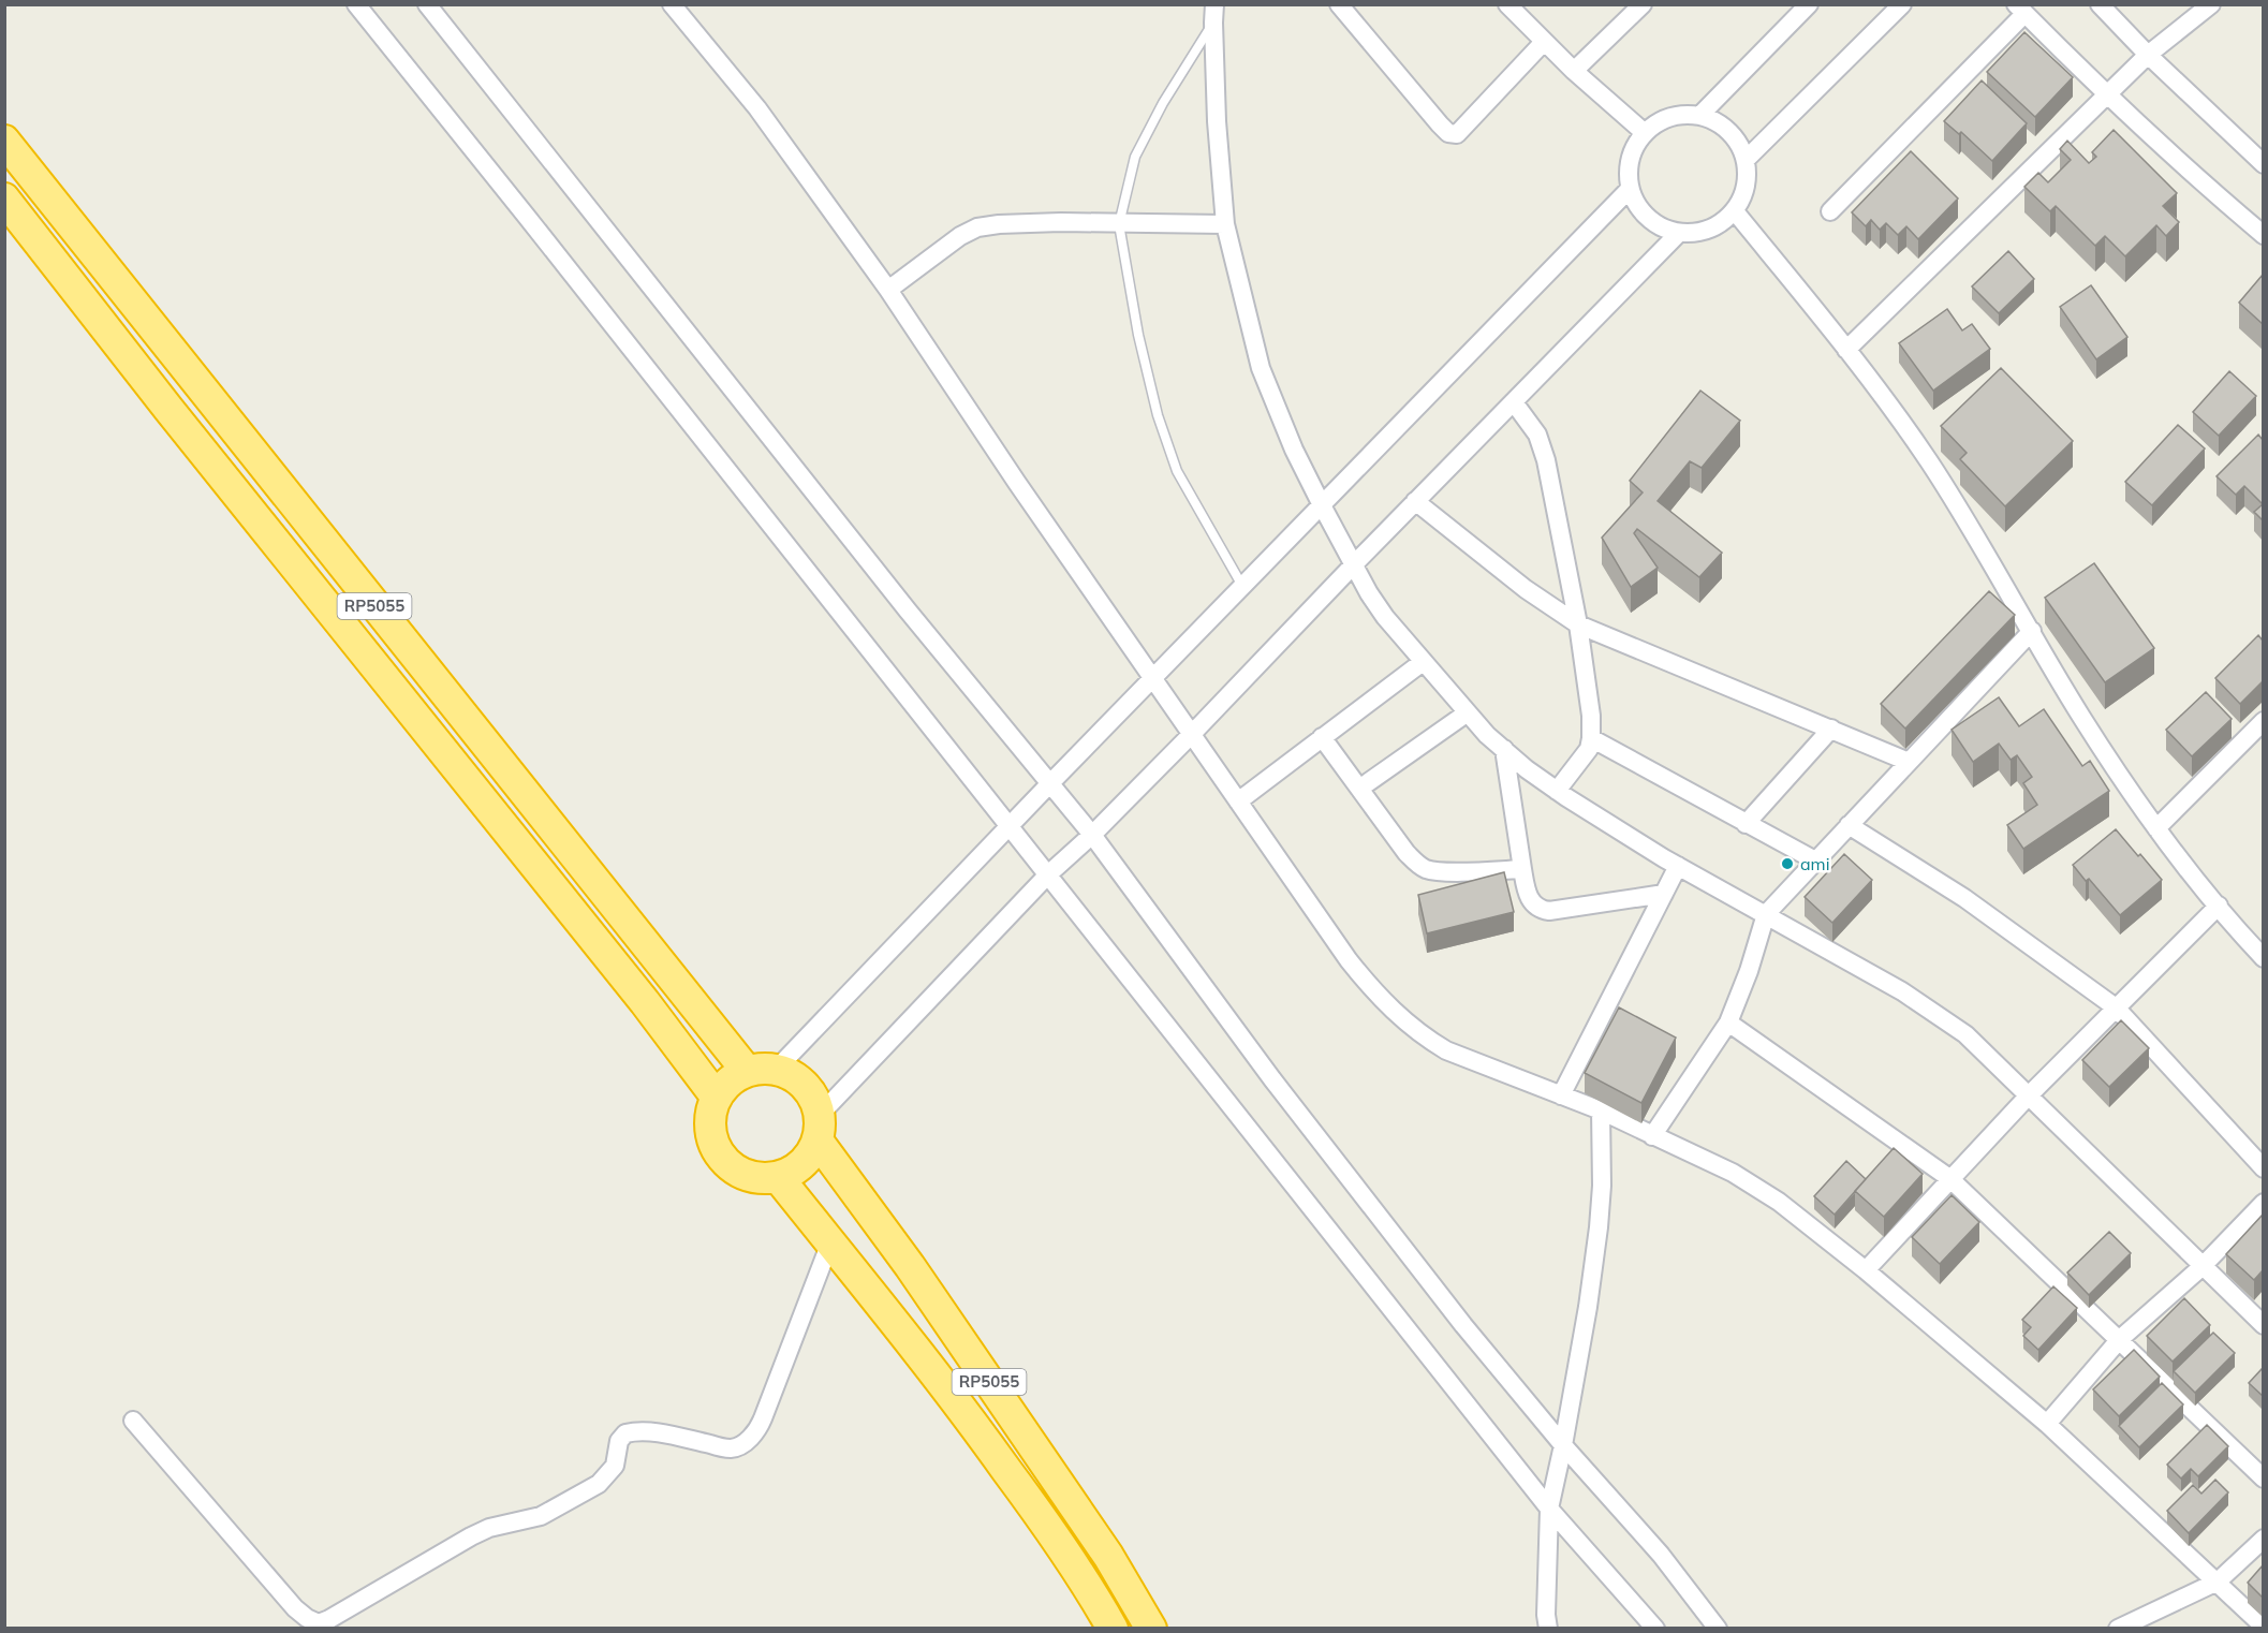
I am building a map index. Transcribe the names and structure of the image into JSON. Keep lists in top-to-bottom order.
{
  "streets": {
    "highway": ["RP5055"]
  },
  "places": ["ami"]
}
